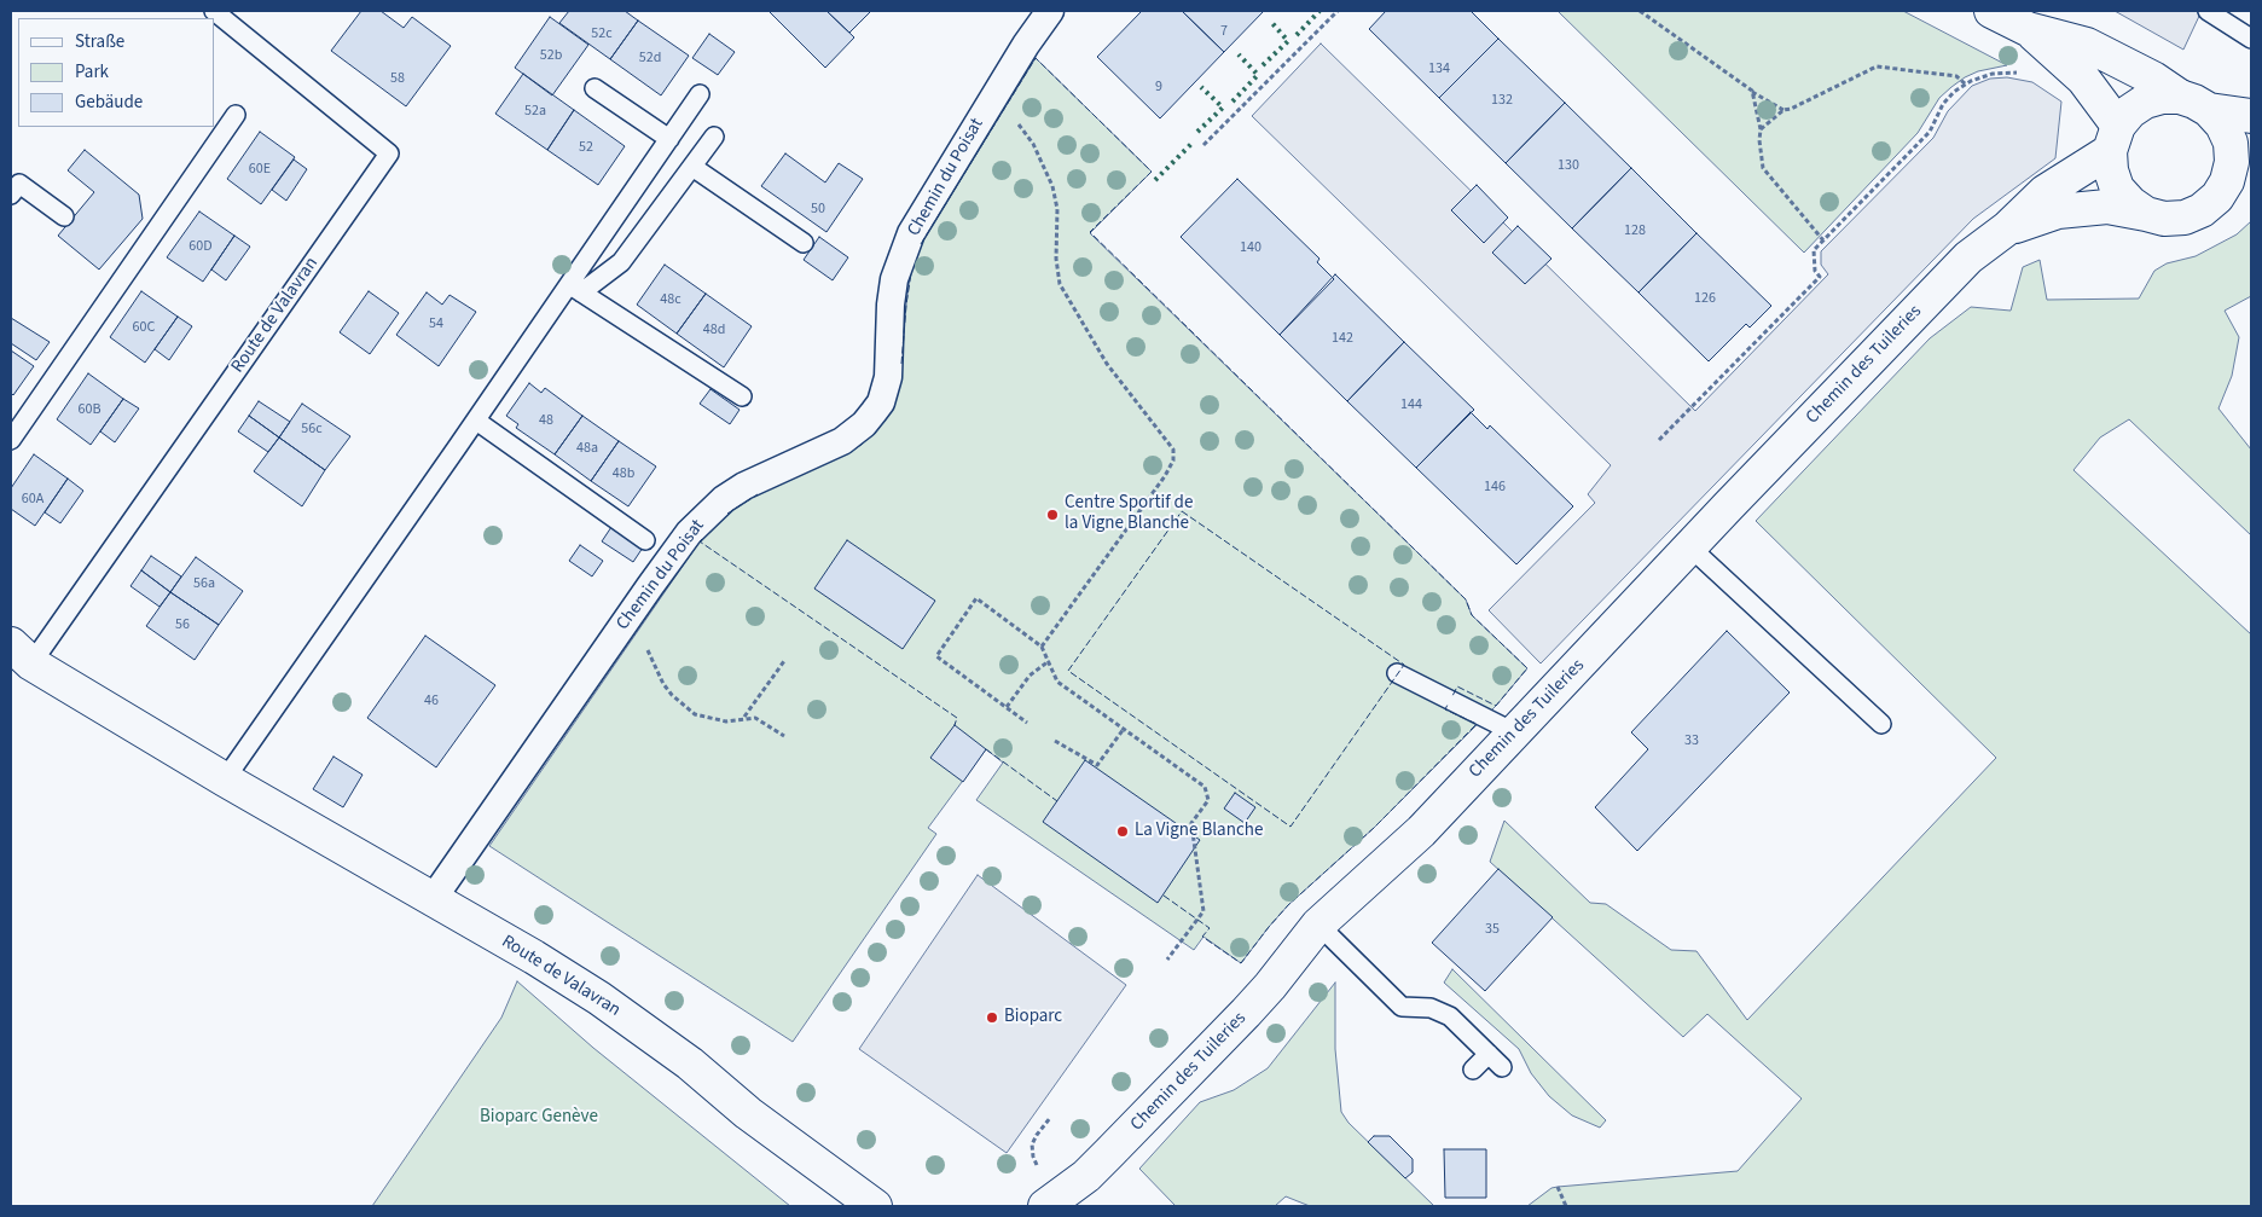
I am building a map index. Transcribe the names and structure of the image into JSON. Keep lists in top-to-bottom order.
{
  "streets": {
    "street": ["Chemin du Poisat", "Route de Valavran", "Chemin des Tuileries"]
  },
  "crossings": [
    ["Chemin du Poisat", "Route de Valavran"]
  ],
  "parks": ["Bioparc Genève"],
  "places": ["Centre Sportif de la Vigne Blanche", "La Vigne Blanche", "Bioparc"],
  "house_numbers": [
    "7",
    "52c",
    "52b",
    "52d",
    "134",
    "58",
    "9",
    "132",
    "52a",
    "52",
    "130",
    "60E",
    "50",
    "128",
    "60D",
    "140",
    "126",
    "48c",
    "54",
    "60C",
    "48d",
    "142",
    "144",
    "60B",
    "48",
    "56c",
    "48a",
    "48b",
    "146",
    "60A",
    "56a",
    "56",
    "46",
    "33",
    "35"
  ],
  "legend": ["Straße", "Park", "Gebäude"]
}
